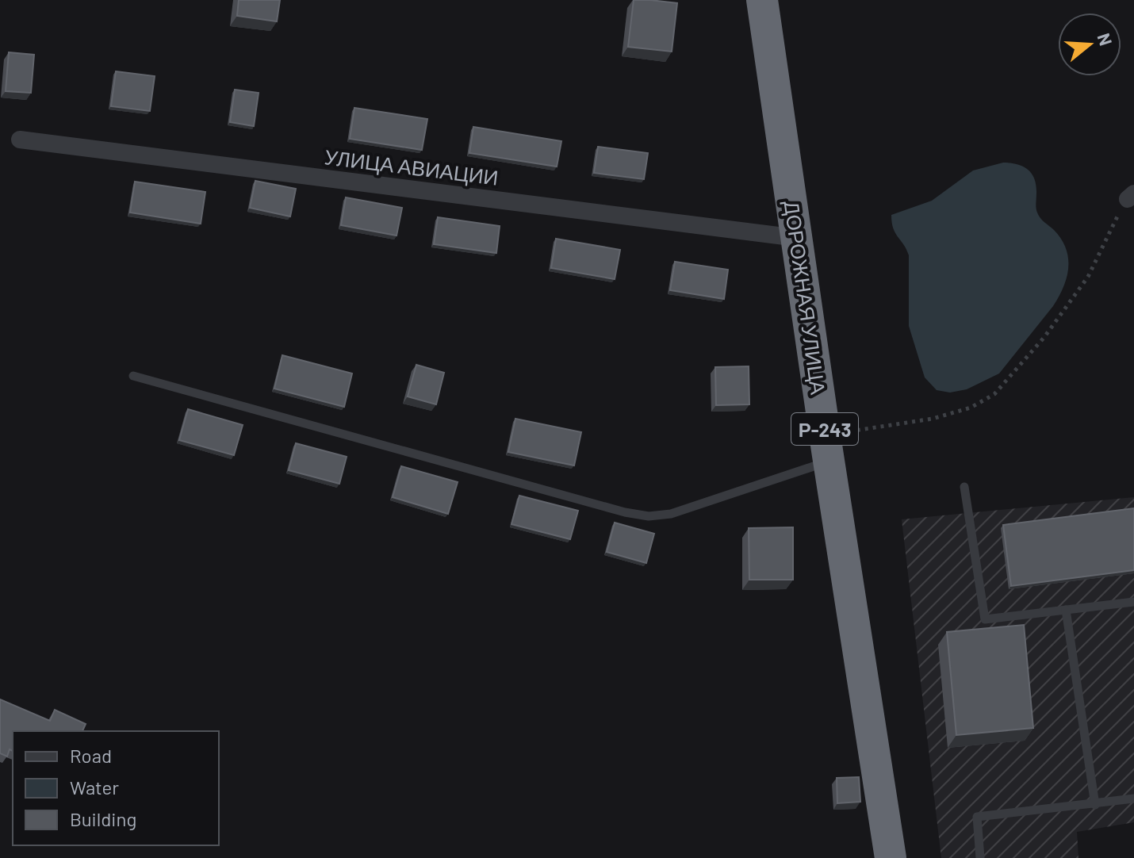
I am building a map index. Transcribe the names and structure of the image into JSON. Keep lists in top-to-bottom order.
{
  "streets": {
    "highway": ["ДОРОЖНАЯ УЛИЦА", "Р-243"],
    "street": ["УЛИЦА АВИАЦИИ"]
  },
  "crossings": [
    ["УЛИЦА АВИАЦИИ", "ДОРОЖНАЯ УЛИЦА"]
  ],
  "legend": ["Road", "Water", "Building"],
  "north": "right"
}
